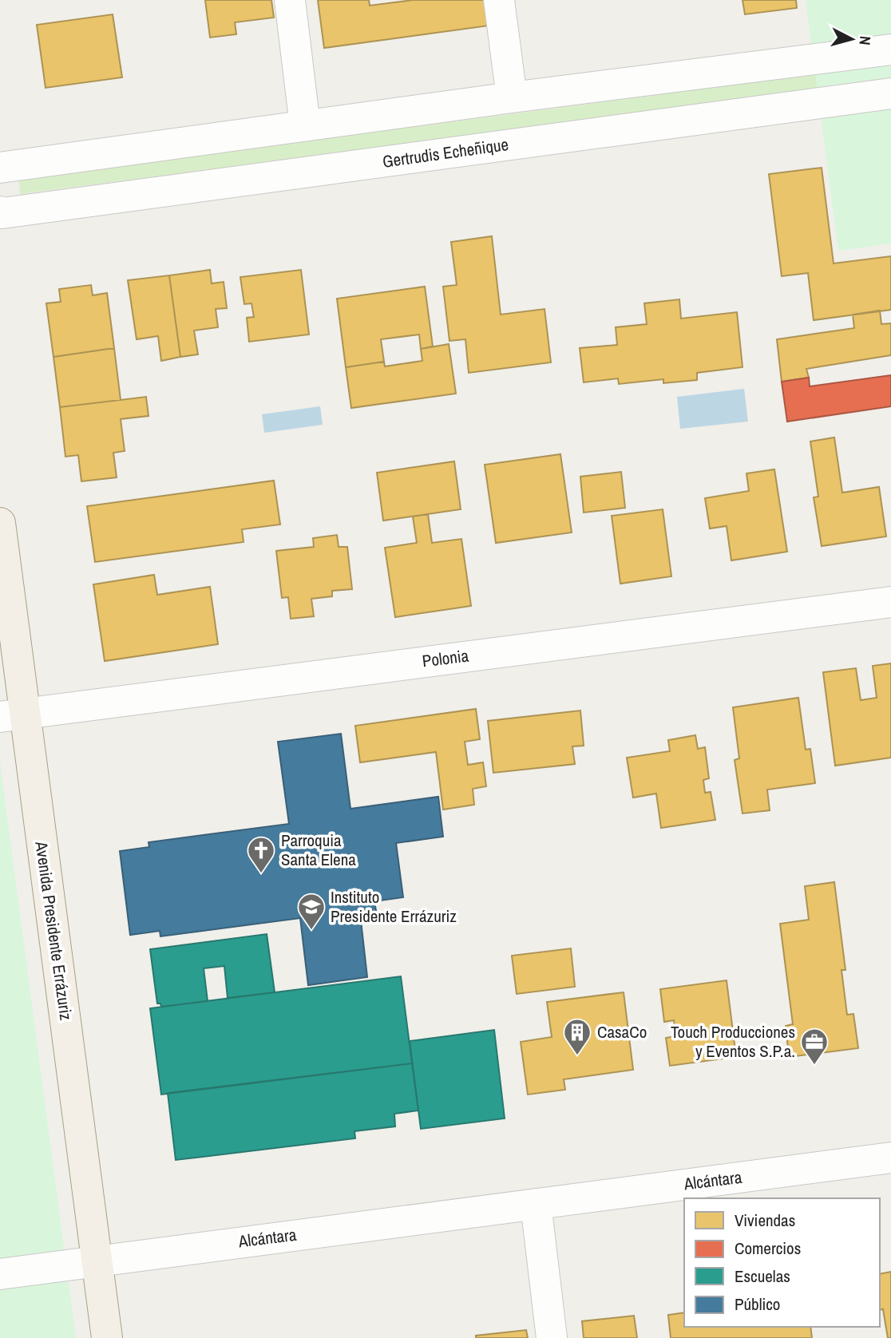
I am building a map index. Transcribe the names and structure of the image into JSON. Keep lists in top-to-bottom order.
{
  "streets": {
    "main road": ["Avenida Presidente Errázuriz"],
    "street": ["Gertrudis Echeñique", "Polonia", "Alcántara"]
  },
  "crossings": [
    ["Polonia", "Avenida Presidente Errázuriz"],
    ["Avenida Presidente Errázuriz", "Alcántara"]
  ],
  "places": {
    "church": ["Parroquia Santa Elena"],
    "school or university": ["Instituto Presidente Errázuriz"],
    "building": ["CasaCo"],
    "office": ["Touch Producciones y Eventos S.P.a."]
  },
  "legend": [
    "Viviendas",
    "Comercios",
    "Escuelas",
    "Público"
  ],
  "north": "right"
}
